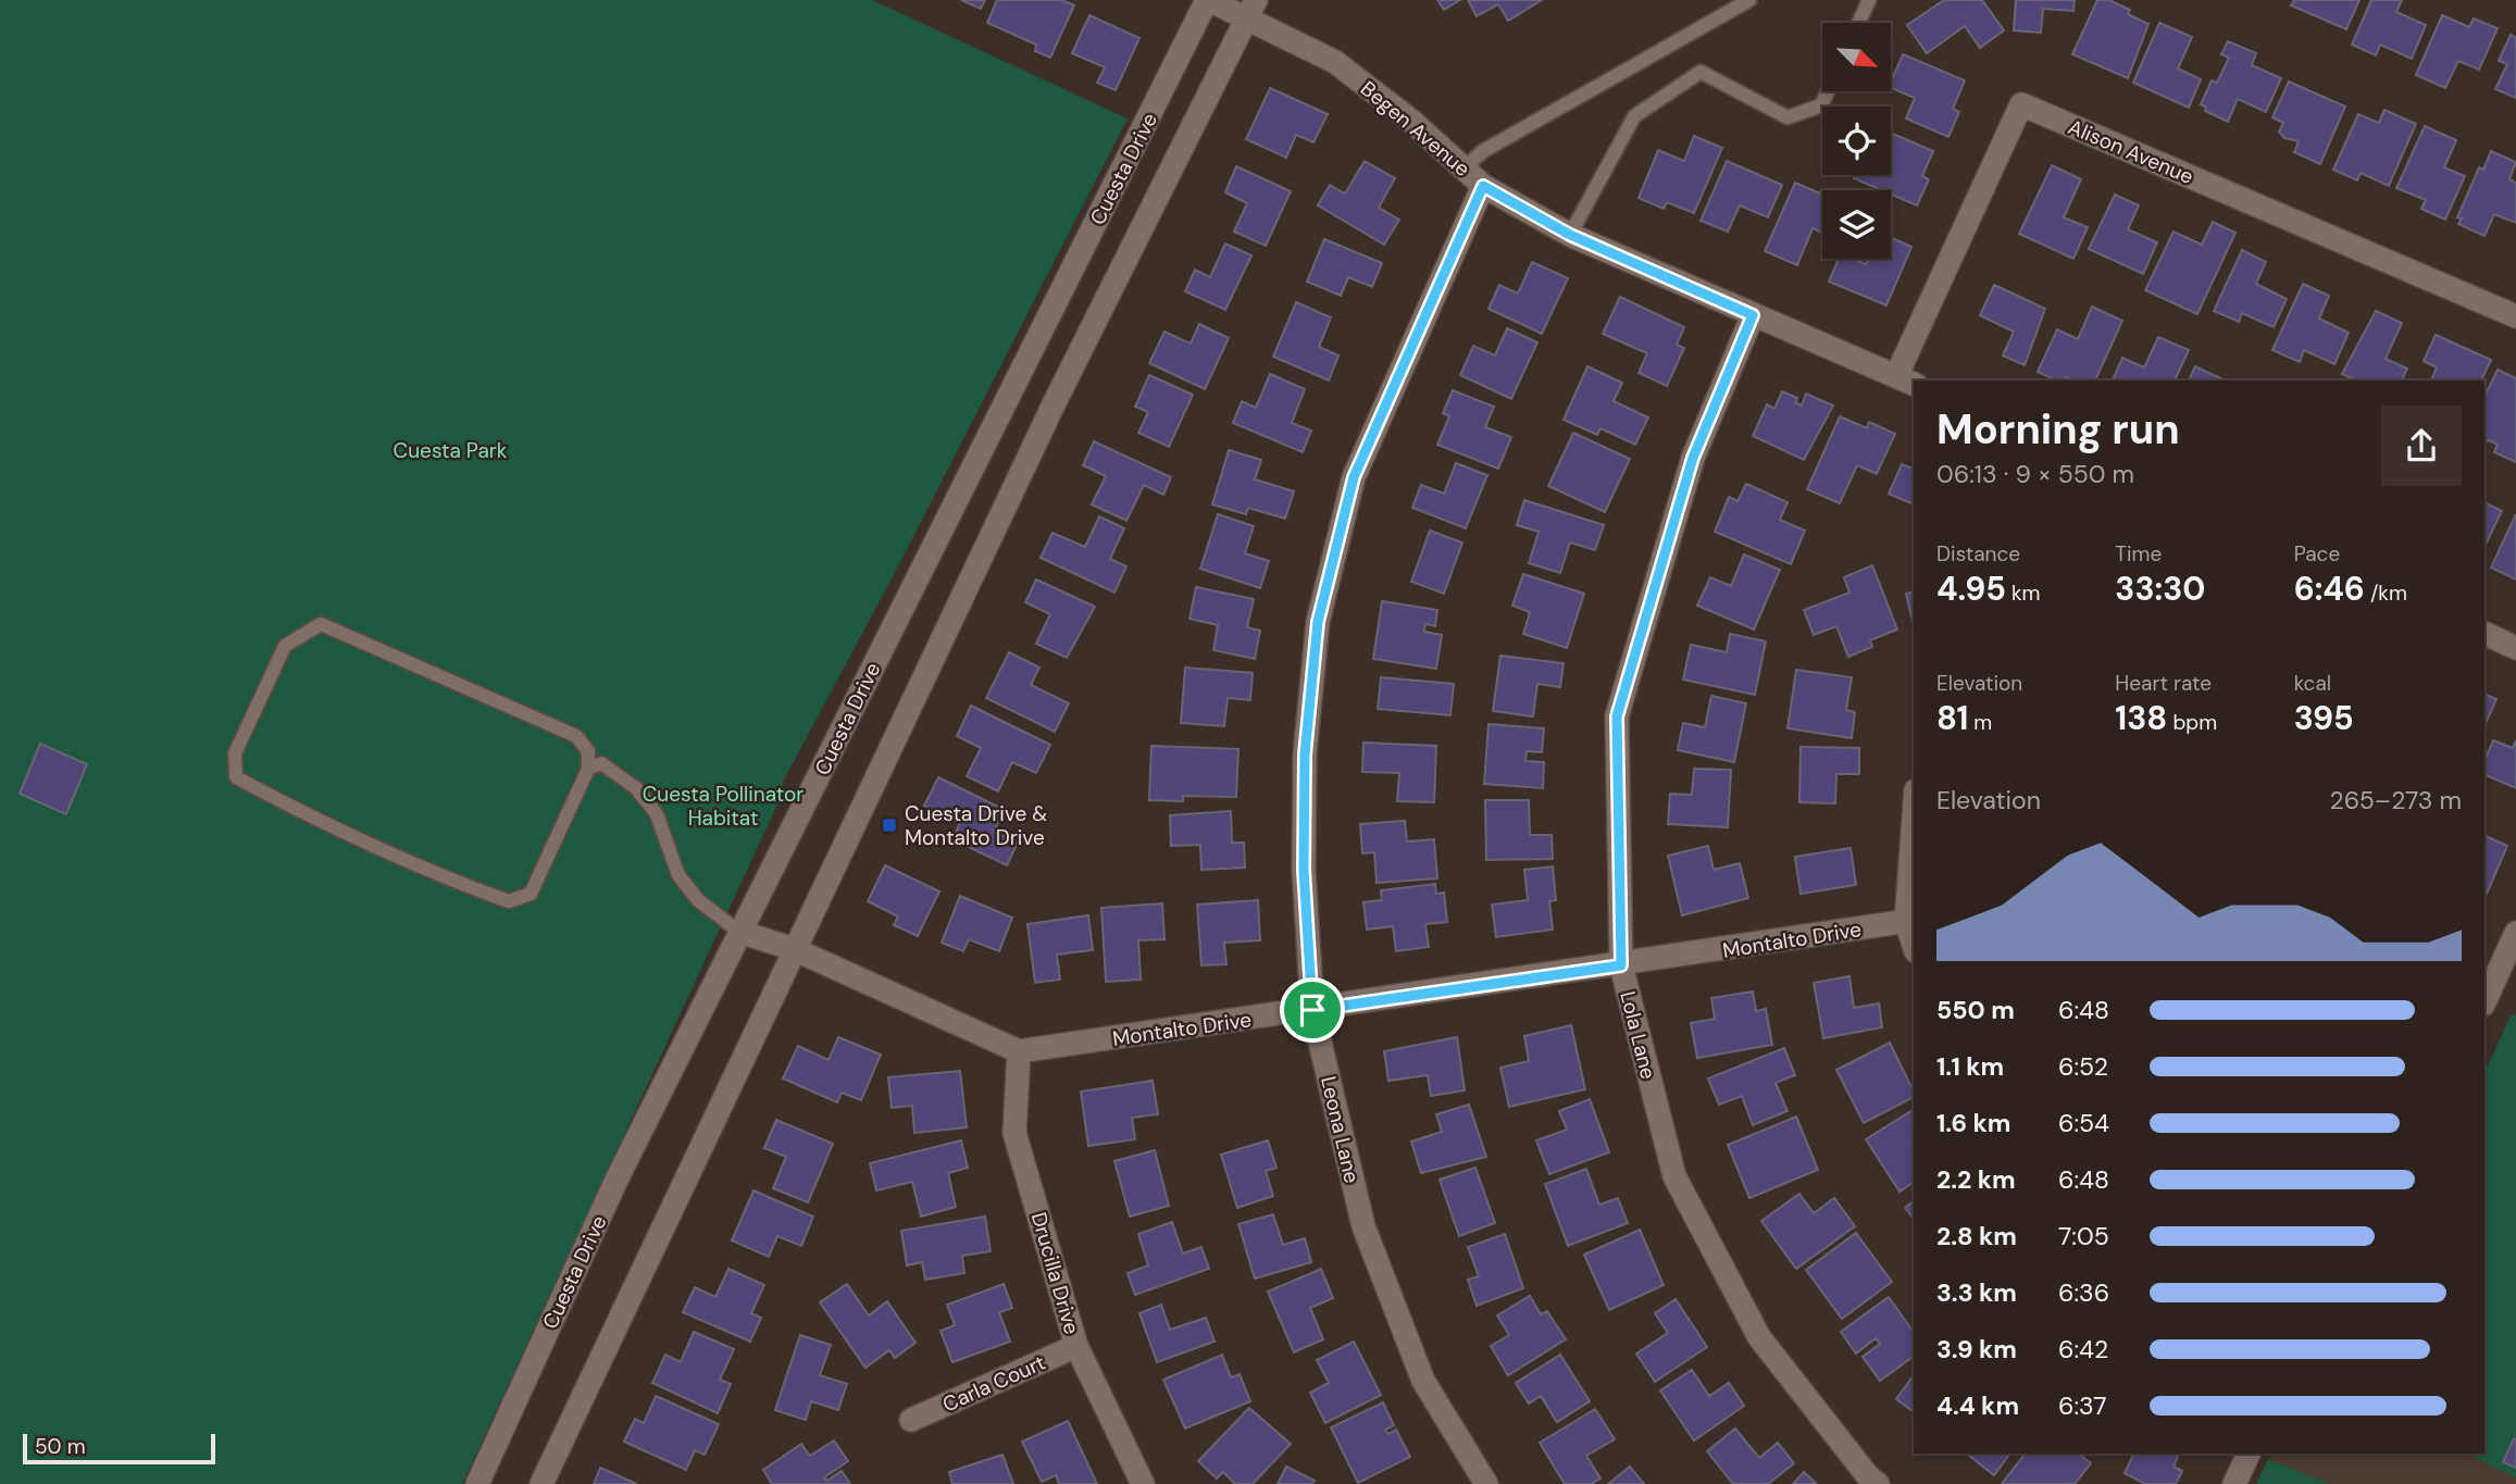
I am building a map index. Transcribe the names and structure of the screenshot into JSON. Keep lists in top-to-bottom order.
{
  "streets": {
    "street": [
      "Begen Avenue",
      "Alison Avenue",
      "Cuesta Drive",
      "Montalto Drive",
      "Lola Lane",
      "Leona Lane",
      "Drucilla Drive",
      "Carla Court"
    ]
  },
  "crossings": [
    ["Begen Avenue", "Alison Avenue"],
    ["Begen Avenue", "Cuesta Drive"],
    ["Begen Avenue", "Lola Lane"],
    ["Begen Avenue", "Leona Lane"],
    ["Montalto Drive", "Lola Lane"],
    ["Montalto Drive", "Leona Lane"],
    ["Montalto Drive", "Drucilla Drive"],
    ["Drucilla Drive", "Carla Court"]
  ],
  "parks": ["Cuesta Park", "Cuesta Pollinator Habitat"],
  "places": {
    "transit": ["Cuesta Drive & Montalto Drive"]
  },
  "scale_bar": "50 m",
  "north": "bottom right",
  "page": {
    "heading": ["Morning run", "06:13 · 9 × 550 m"],
    "stats": [
      ["Distance", "4.95 km"],
      ["Time", "33:30"],
      ["Pace", "6:46 /km"],
      ["Elevation", "81 m"],
      ["Heart rate", "138 bpm"],
      ["kcal", "395"]
    ],
    "chart": ["Elevation", "265–273 m"],
    "list": [
      {
        "name": "550 m",
        "note": "6:48"
      },
      {
        "name": "1.1 km",
        "note": "6:52"
      },
      {
        "name": "1.6 km",
        "note": "6:54"
      },
      {
        "name": "2.2 km",
        "note": "6:48"
      },
      {
        "name": "2.8 km",
        "note": "7:05"
      },
      {
        "name": "3.3 km",
        "note": "6:36"
      },
      {
        "name": "3.9 km",
        "note": "6:42"
      },
      {
        "name": "4.4 km",
        "note": "6:37"
      }
    ],
    "scale": "50 m"
  }
}
